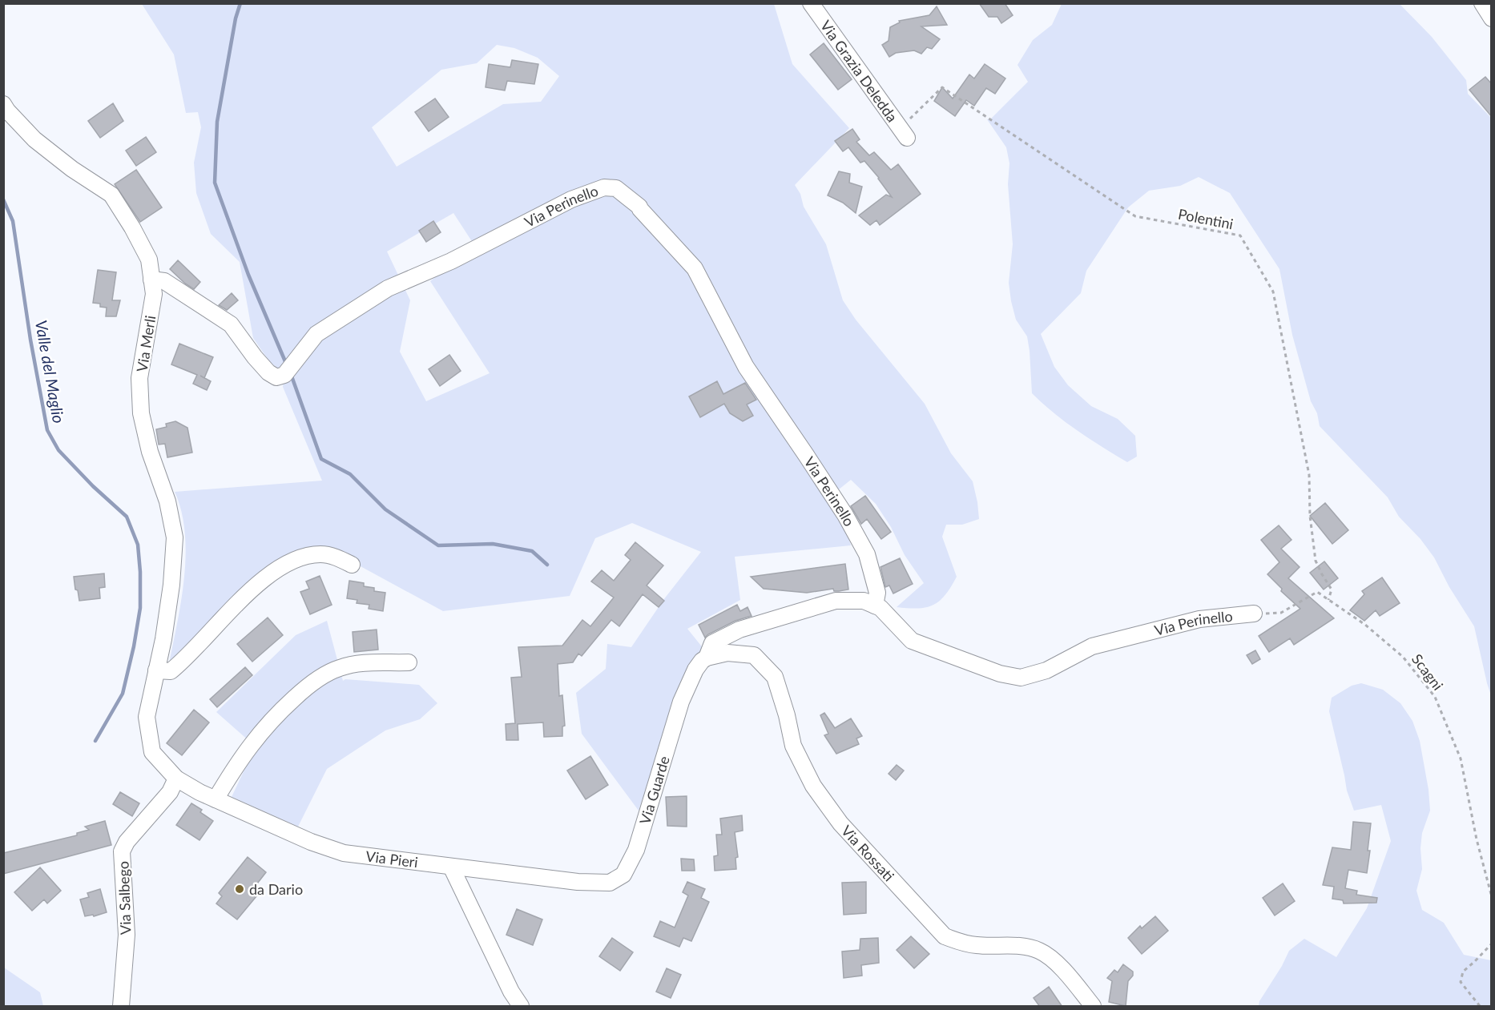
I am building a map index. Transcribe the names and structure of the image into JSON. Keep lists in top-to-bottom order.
{
  "streets": {
    "street": [
      "Via Grazia Deledda",
      "Via Perinello",
      "Via Merli",
      "Via Guarde",
      "Via Rossati",
      "Via Pieri",
      "Via Salbego"
    ],
    "path": ["Polentini", "Scagni"]
  },
  "crossings": [
    ["Via Grazia Deledda", "Polentini"],
    ["Via Perinello", "Via Merli"],
    ["Via Perinello", "Scagni"],
    ["Via Perinello", "Via Guarde"],
    ["Via Perinello", "Via Rossati"],
    ["Polentini", "Scagni"],
    ["Via Merli", "Via Pieri"],
    ["Via Guarde", "Via Rossati"],
    ["Via Guarde", "Via Pieri"],
    ["Via Pieri", "Via Salbego"]
  ],
  "water": ["Valle del Maglio"],
  "places": ["da Dario"]
}
